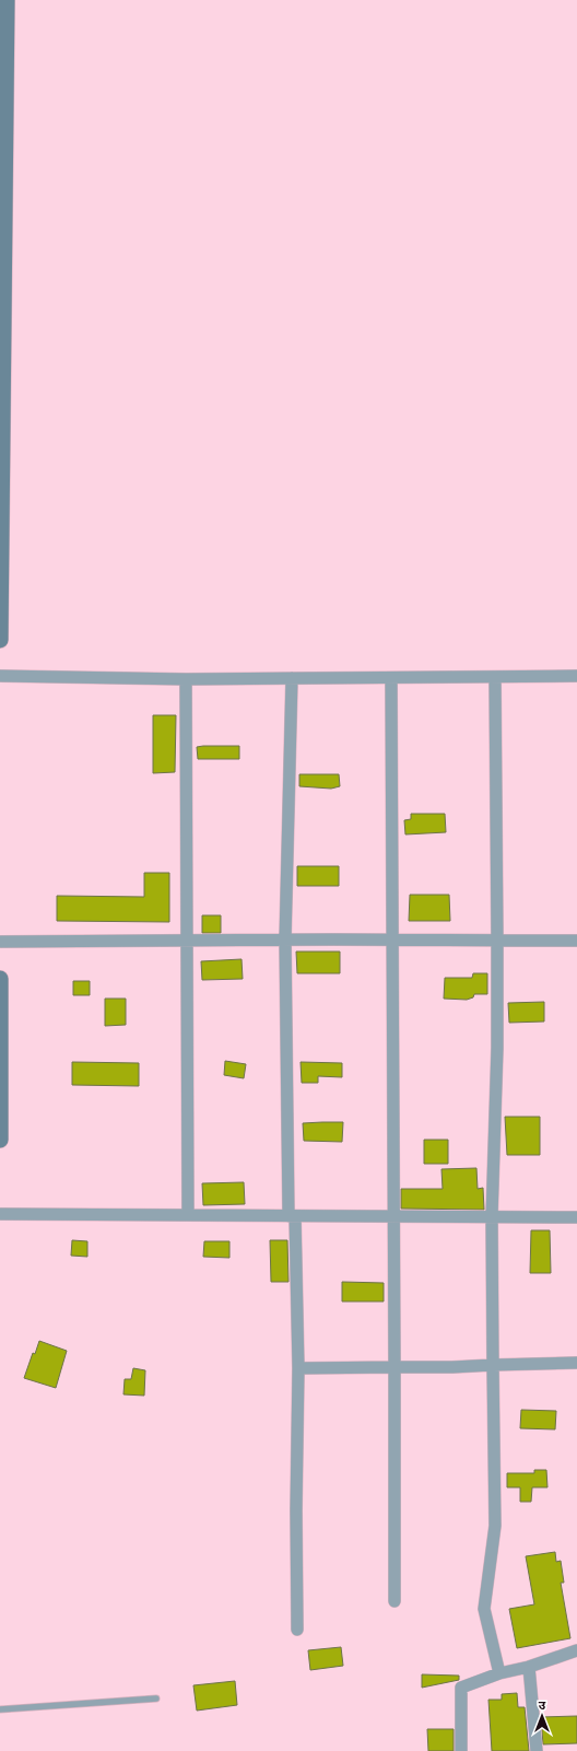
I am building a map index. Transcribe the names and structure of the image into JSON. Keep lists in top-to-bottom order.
{
  "north": "top"
}
